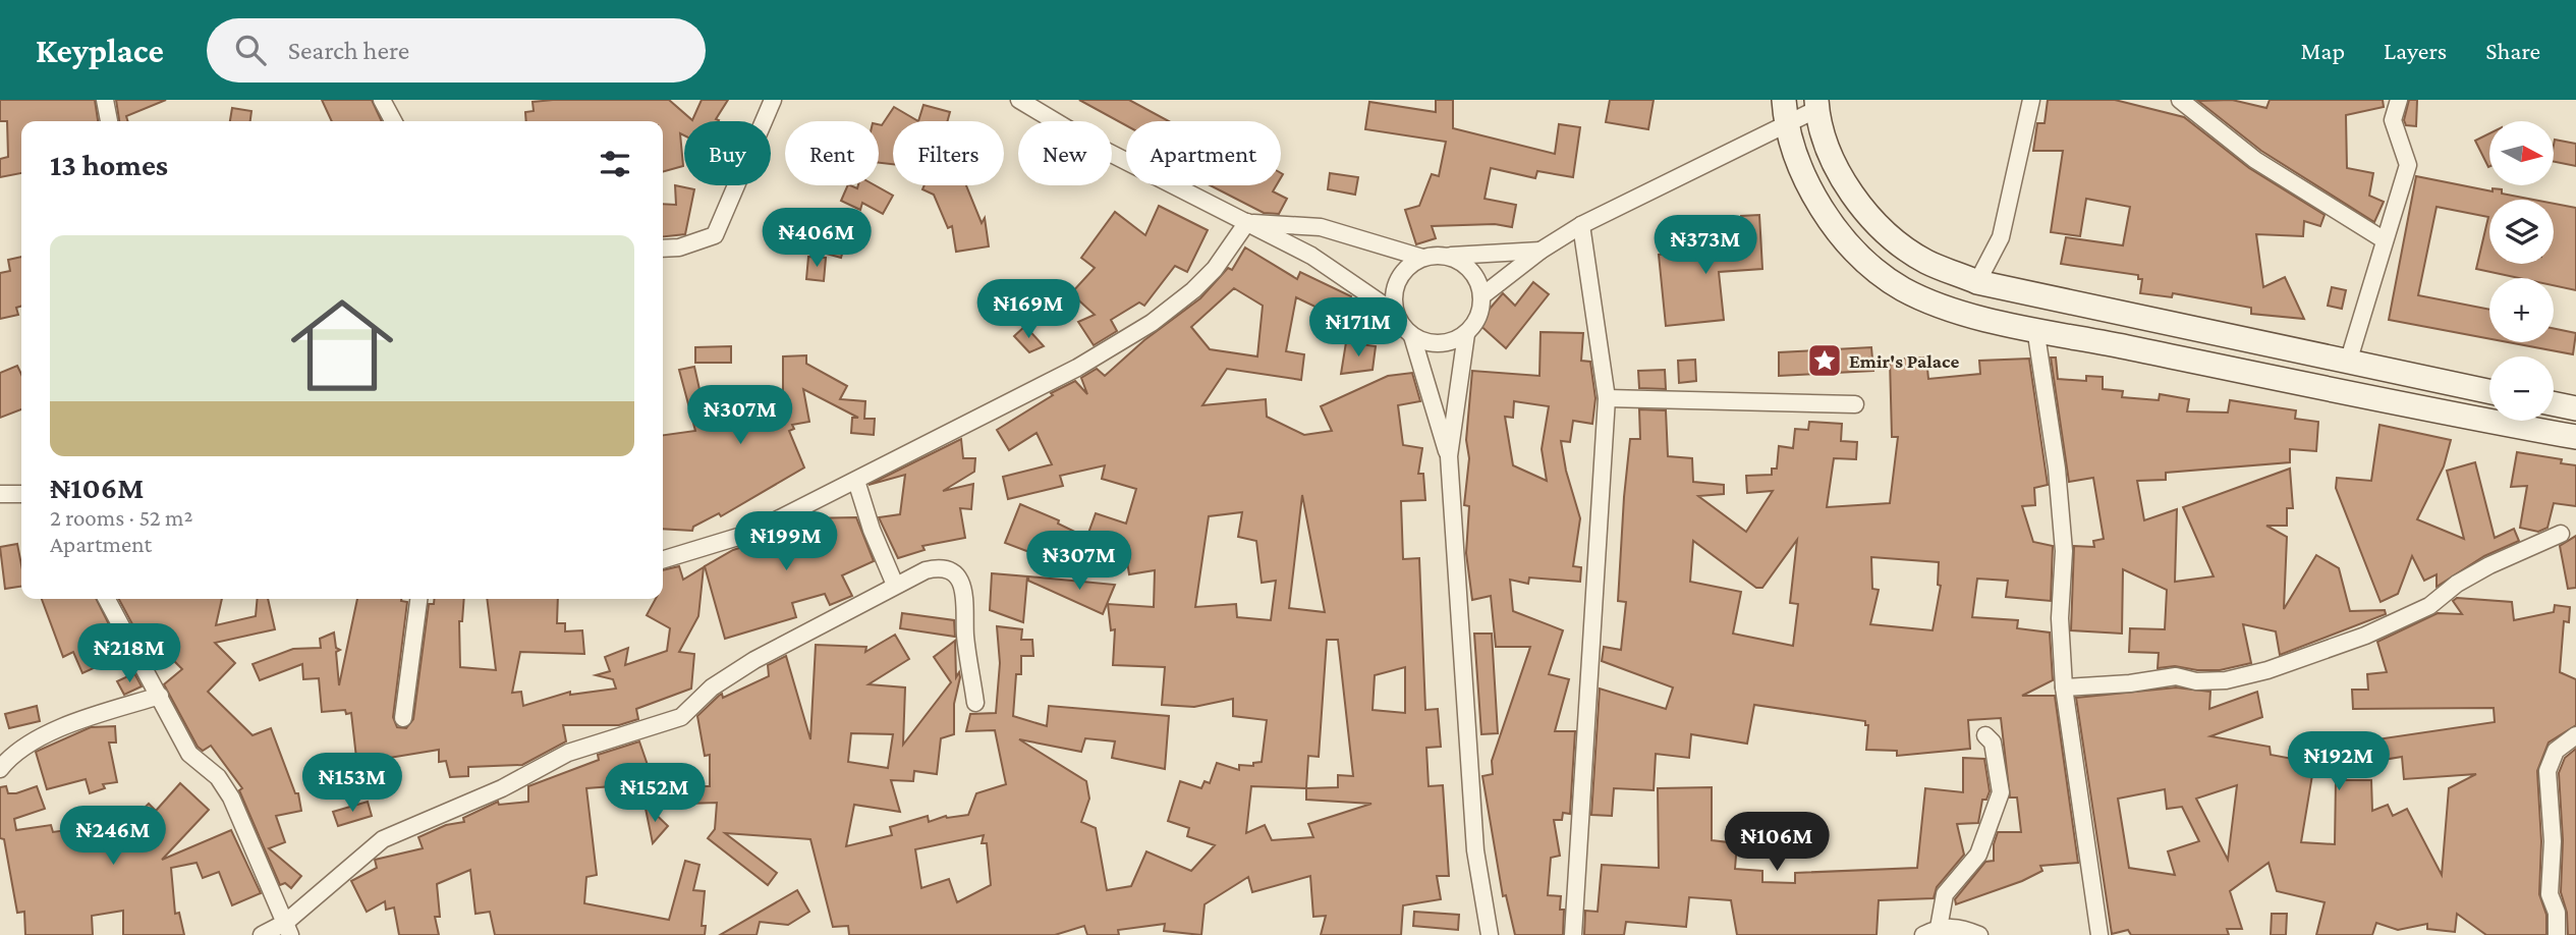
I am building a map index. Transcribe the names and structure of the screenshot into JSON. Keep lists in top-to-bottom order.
{
  "places": {
    "place": ["Emir's Palace"]
  },
  "north": "right",
  "page": {
    "header": "Keyplace",
    "search": "Search here",
    "nav": ["Map", "Layers", "Share"],
    "map_buttons": ["+", "−"],
    "chip": [
      "Buy",
      "Rent",
      "Filters",
      "New",
      "Apartment"
    ],
    "heading": "13 homes",
    "list": [
      {
        "name": "₦106M",
        "note": "2 rooms · 52 m² · Apartment"
      }
    ],
    "price": [
      "₦406M",
      "₦373M",
      "₦169M",
      "₦171M",
      "₦307M",
      "₦199M",
      "₦307M",
      "₦218M",
      "₦192M",
      "₦153M",
      "₦152M",
      "₦246M",
      "₦106M"
    ]
  }
}
